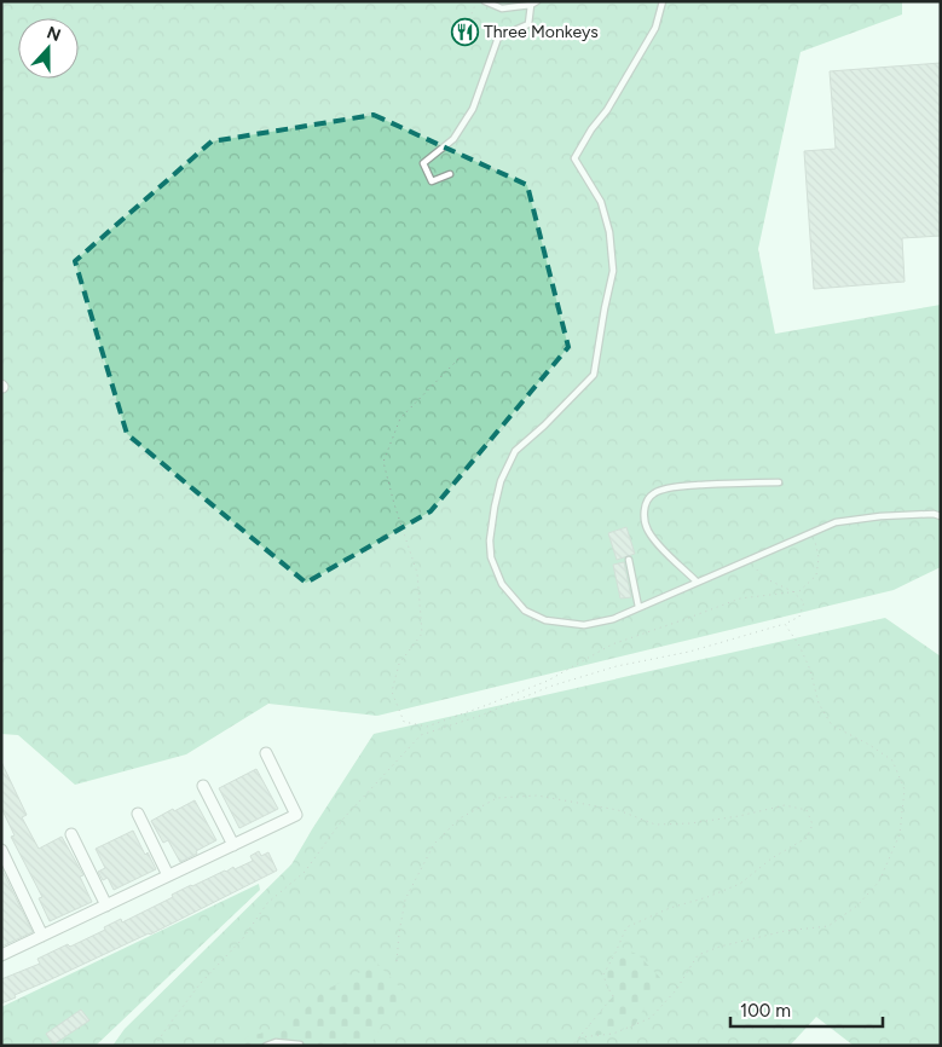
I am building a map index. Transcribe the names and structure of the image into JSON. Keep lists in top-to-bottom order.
{
  "places": {
    "restaurant": ["Three Monkeys"]
  },
  "scale_bar": "100 m",
  "north": "top"
}
